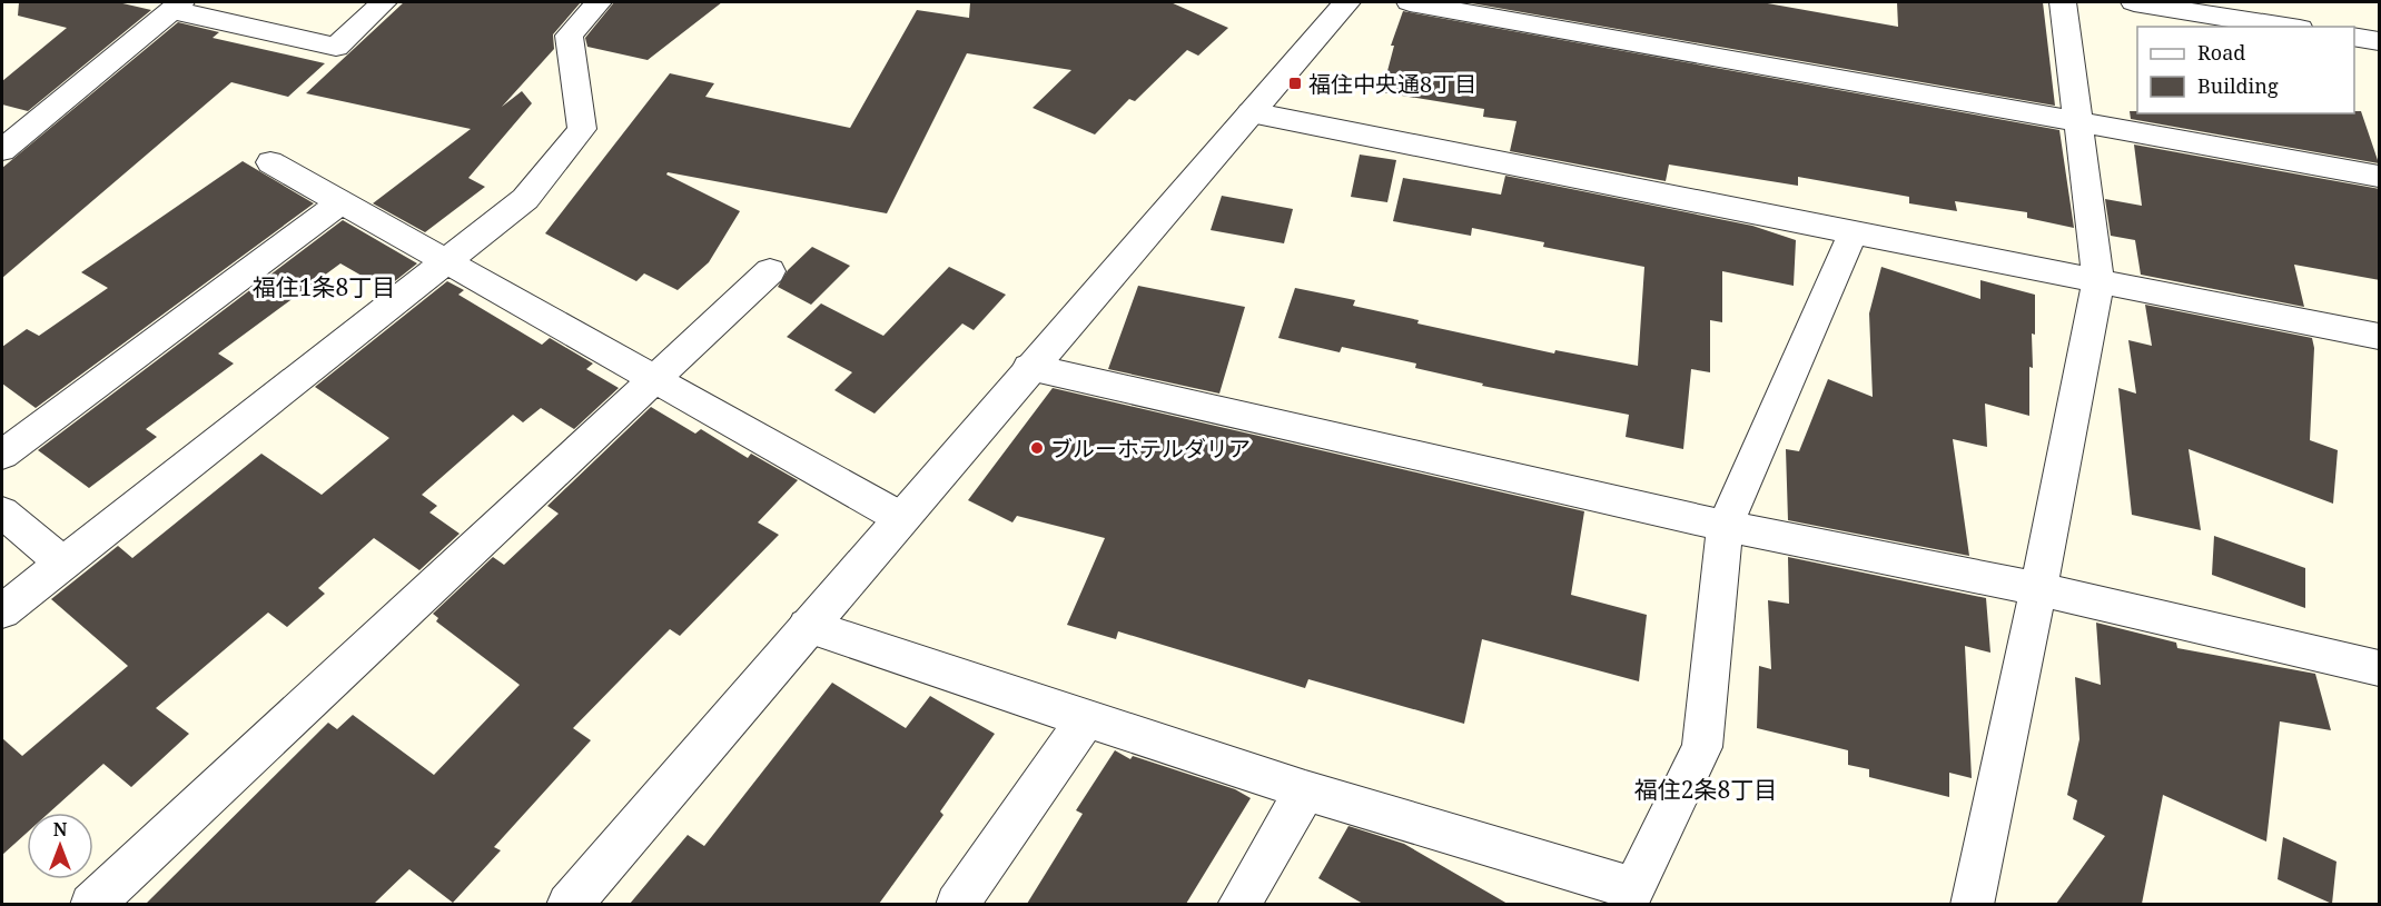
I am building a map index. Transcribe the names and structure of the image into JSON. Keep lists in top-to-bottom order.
{
  "districts": ["福住1条8丁目", "福住2条8丁目"],
  "places": {
    "transit": ["福住中央通8丁目"],
    "other": ["ブルーホテルダリア"]
  },
  "legend": ["Road", "Building"],
  "north": "top"
}
